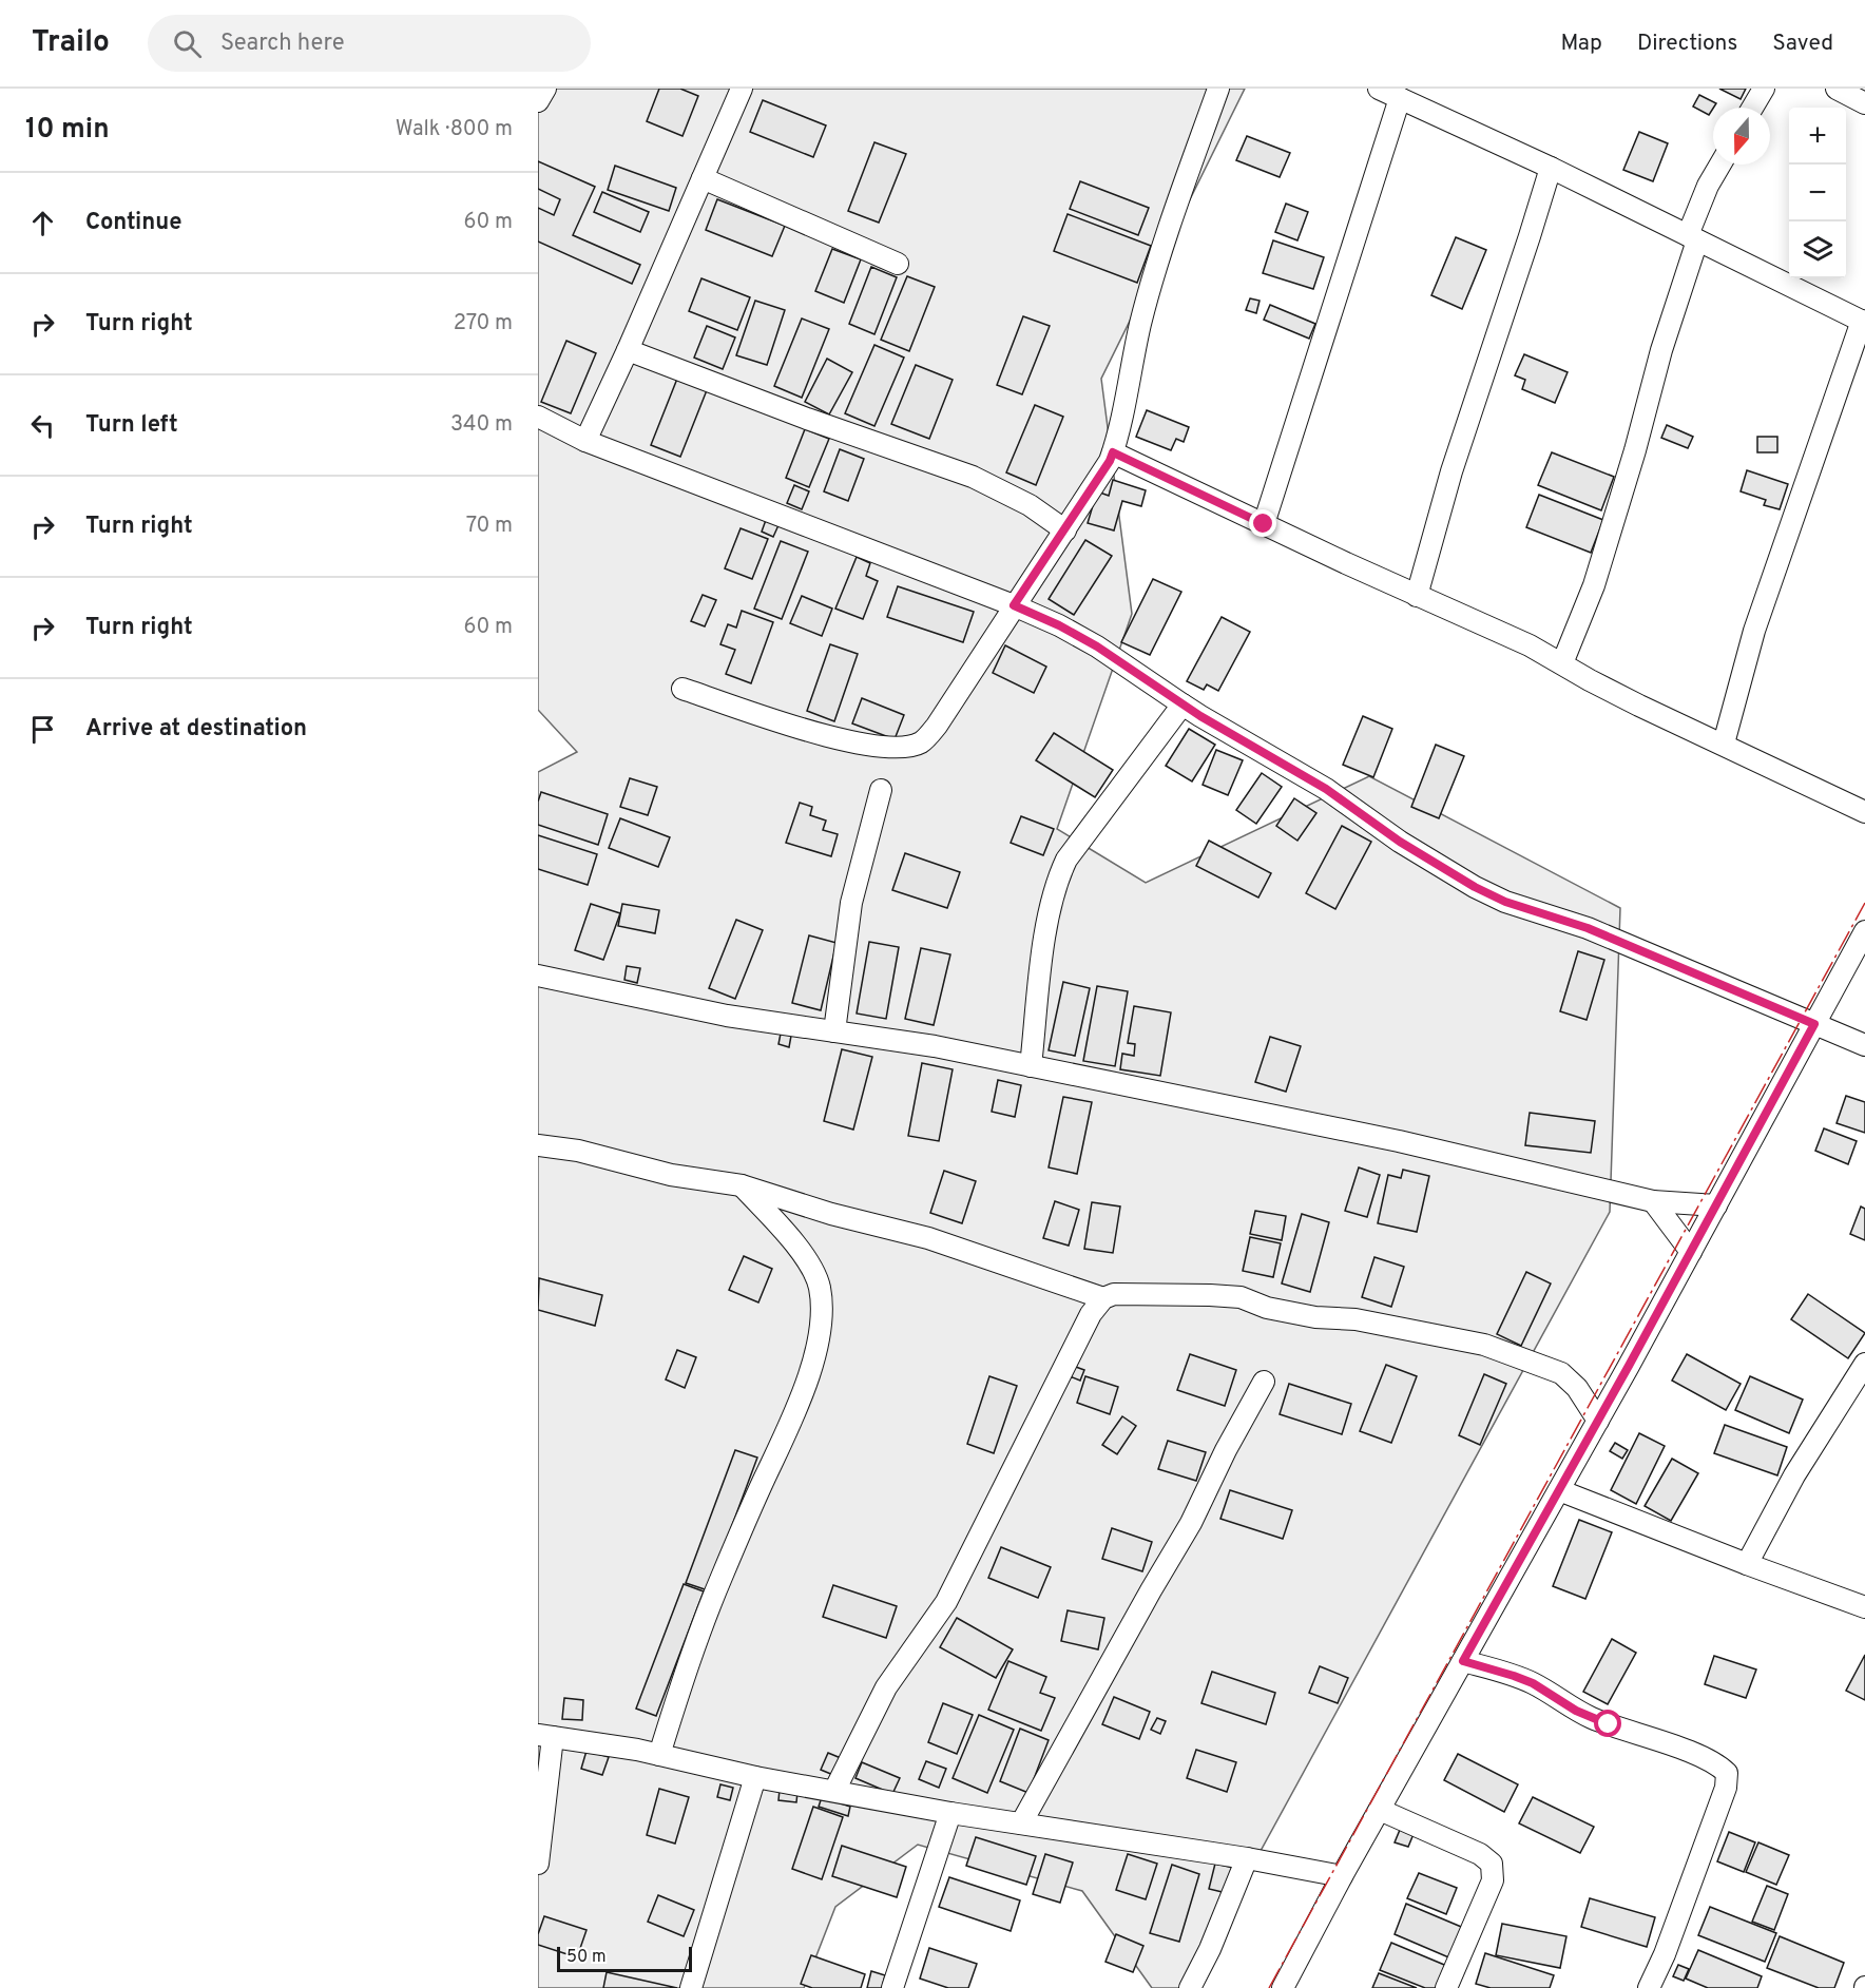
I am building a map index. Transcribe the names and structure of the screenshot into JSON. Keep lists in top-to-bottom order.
{
  "scale_bar": "50 m",
  "north": "bottom",
  "page": {
    "header": "Trailo",
    "search": "Search here",
    "nav": ["Map", "Directions", "Saved"],
    "heading": ["10 min", "Walk · 800 m"],
    "map_buttons": ["+", "−"],
    "list": [
      ["Continue", "60 m"],
      ["Turn right", "270 m"],
      ["Turn left", "340 m"],
      ["Turn right", "70 m"],
      ["Turn right", "60 m"],
      "Arrive at destination"
    ],
    "scale": "50 m"
  }
}
